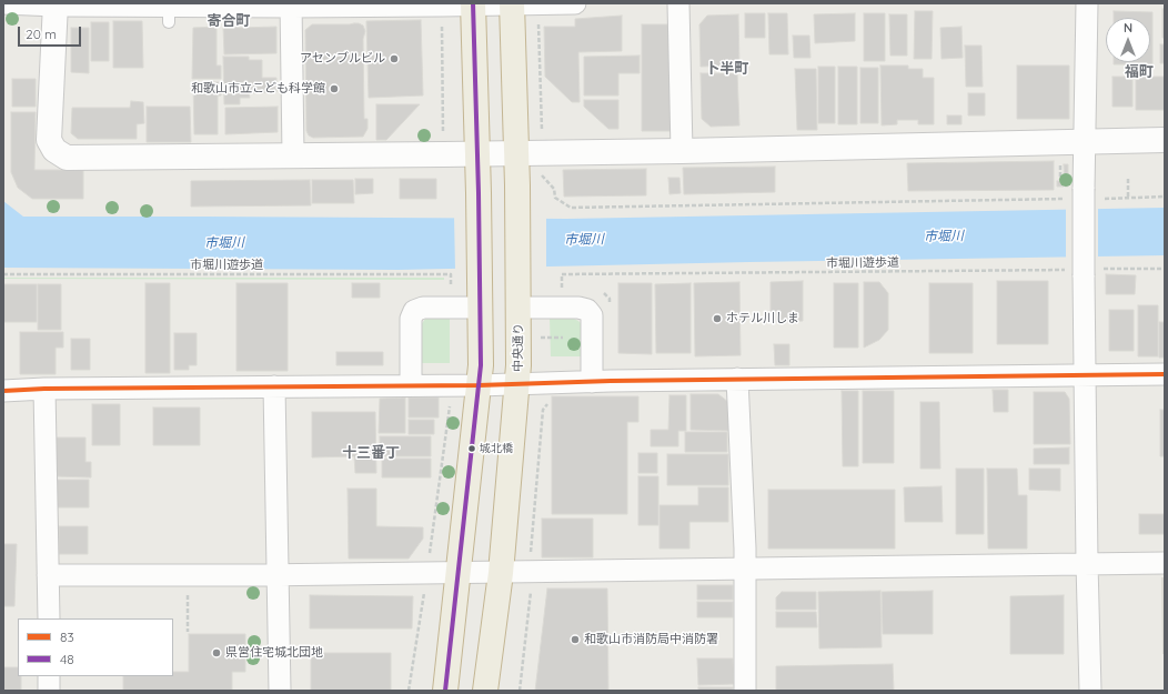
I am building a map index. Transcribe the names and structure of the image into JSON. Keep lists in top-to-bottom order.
{
  "streets": {
    "highway": ["中央通り"],
    "path": ["市堀川遊歩道"]
  },
  "districts": [
    "寄合町",
    "卜半町",
    "福町",
    "十三番丁"
  ],
  "water": ["市堀川"],
  "places": [
    "アセンブルビル",
    "和歌山市立こども科学館",
    "ホテル川しま",
    "城北橋",
    "和歌山市消防局中消防署",
    "県営住宅城北団地"
  ],
  "lines": ["transit line 48", "transit line 83"],
  "legend": ["83", "48"],
  "scale_bar": "20 m",
  "north": "top"
}
